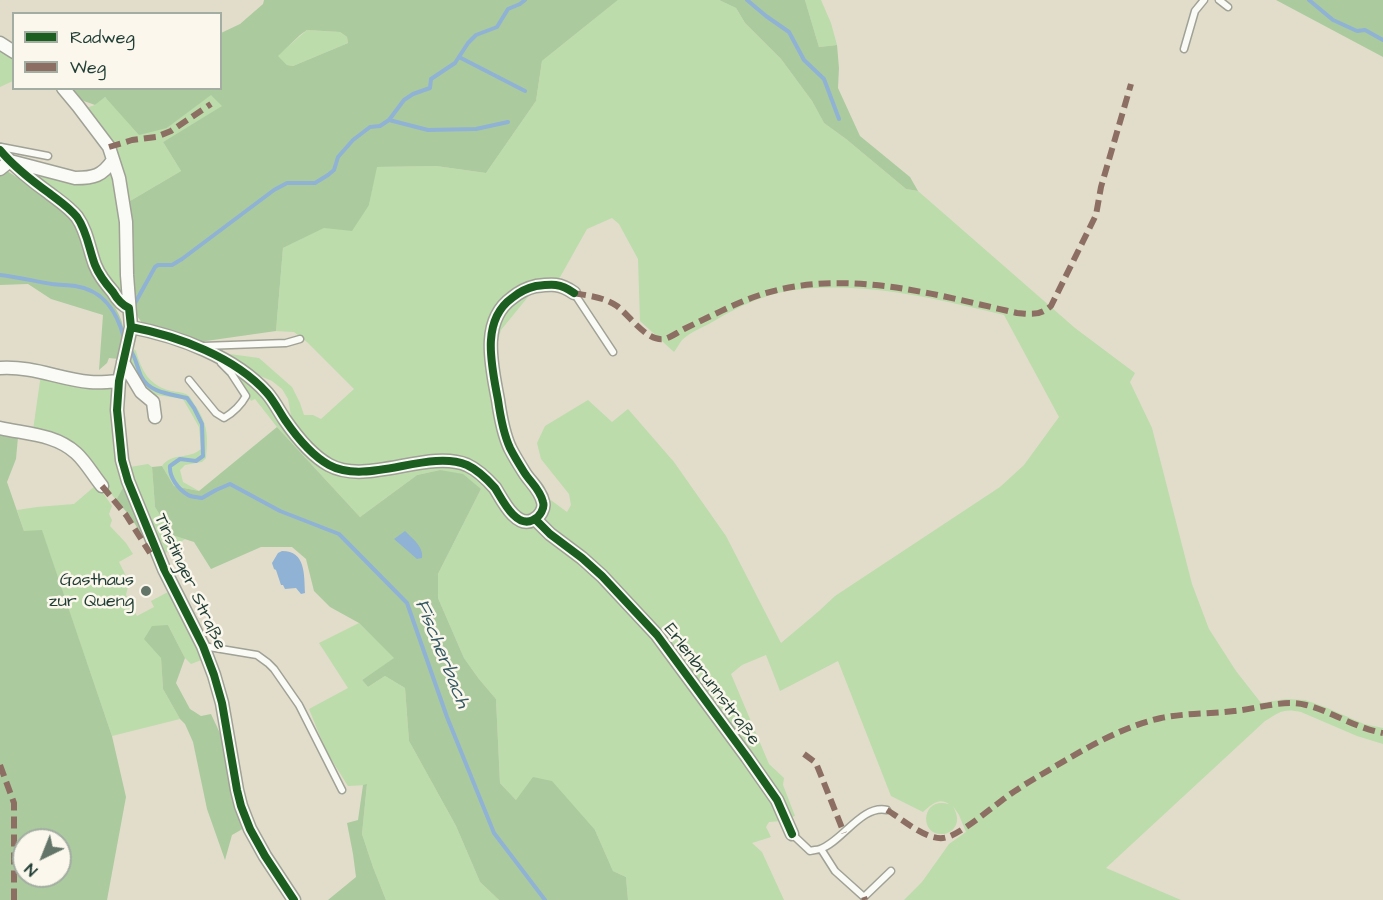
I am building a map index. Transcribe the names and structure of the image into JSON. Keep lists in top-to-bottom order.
{
  "streets": {
    "street": ["Tinstinger Straße", "Erlenbrunnstraße"]
  },
  "water": ["Fischerbach"],
  "places": ["Gasthaus zur Queng"],
  "legend": ["Radweg", "Weg"],
  "north": "bottom left"
}
